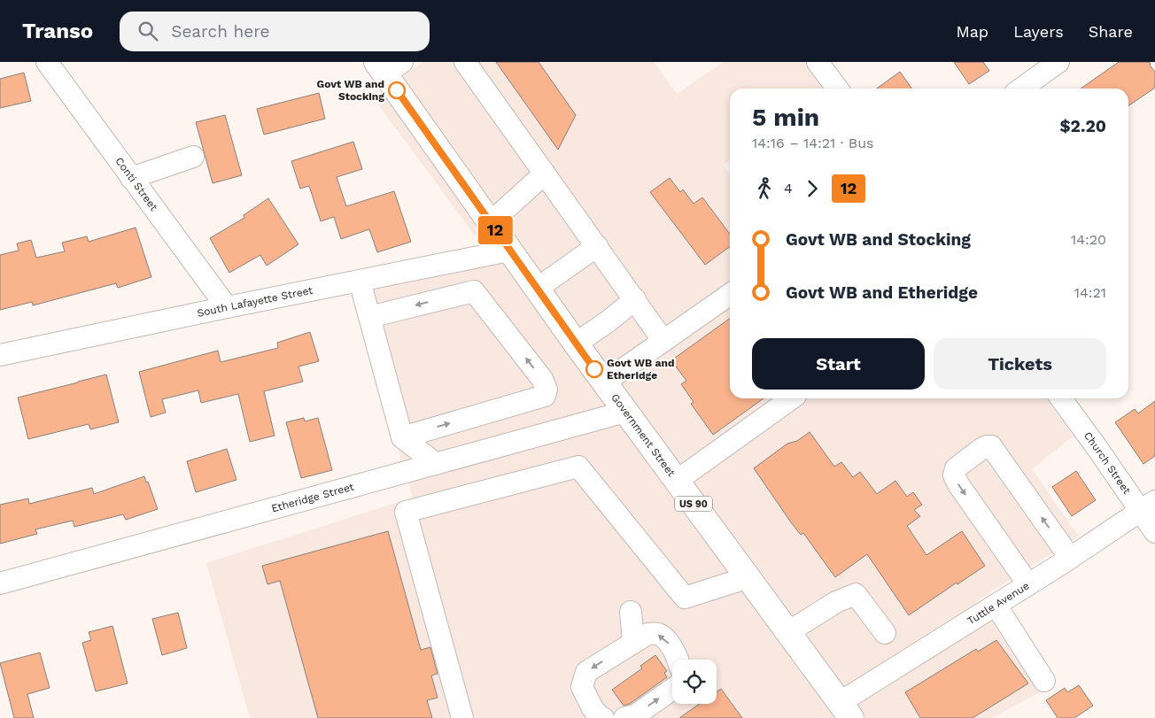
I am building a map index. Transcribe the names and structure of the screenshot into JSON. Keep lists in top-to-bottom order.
{
  "streets": {
    "main road": ["Government Street", "US 90"],
    "street": [
      "Conti Street",
      "South Lafayette Street",
      "Church Street",
      "Etheridge Street",
      "Tuttle Avenue"
    ]
  },
  "crossings": [
    ["Conti Street", "South Lafayette Street"],
    ["South Lafayette Street", "Government Street"],
    ["Government Street", "Etheridge Street"],
    ["Government Street", "Tuttle Avenue"],
    ["Church Street", "Tuttle Avenue"]
  ],
  "places": ["Govt WB and Stocking", "Govt WB and Etheridge"],
  "lines": ["bus line 12"],
  "page": {
    "header": "Transo",
    "search": "Search here",
    "nav": ["Map", "Layers", "Share"],
    "on_map": "12",
    "heading": ["5 min", "14:16 – 14:21 · Bus", "$2.20"],
    "legs": ["4", "12"],
    "list": [
      {
        "name": "Govt WB and Stocking",
        "value": "14:20"
      },
      {
        "name": "Govt WB and Etheridge",
        "value": "14:21"
      }
    ],
    "buttons": ["Start", "Tickets"]
  }
}
